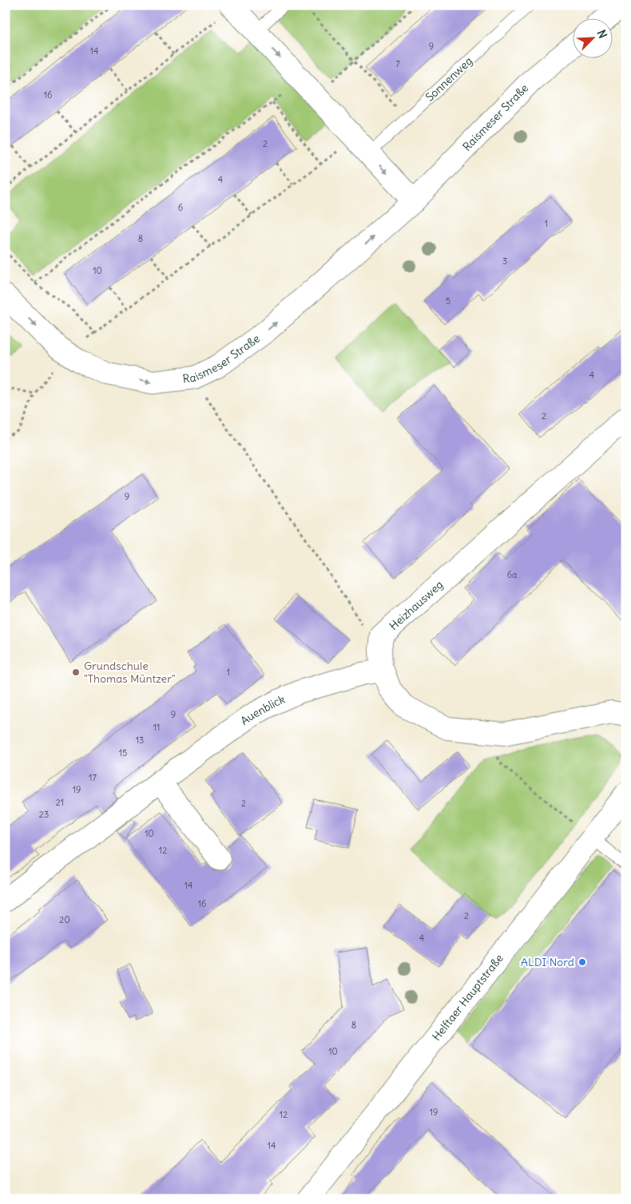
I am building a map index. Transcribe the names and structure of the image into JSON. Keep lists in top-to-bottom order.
{
  "streets": {
    "street": [
      "Raismeser Straße",
      "Heizhausweg",
      "Auenblick",
      "Helftaer Hauptstraße"
    ],
    "lane": ["Sonnenweg"]
  },
  "one_way": ["Raismeser Straße"],
  "places": ["Grundschule \"Thomas Müntzer\"", "ALDI Nord"],
  "house_numbers": [
    "9",
    "14",
    "7",
    "16",
    "2",
    "4",
    "6",
    "1",
    "8",
    "3",
    "10",
    "5",
    "4",
    "2",
    "9",
    "6a",
    "1",
    "9",
    "11",
    "13",
    "15",
    "17",
    "19",
    "21",
    "2",
    "23",
    "10",
    "12",
    "14",
    "16",
    "2",
    "20",
    "4",
    "8",
    "10",
    "19",
    "12",
    "14"
  ],
  "north": "top right"
}
